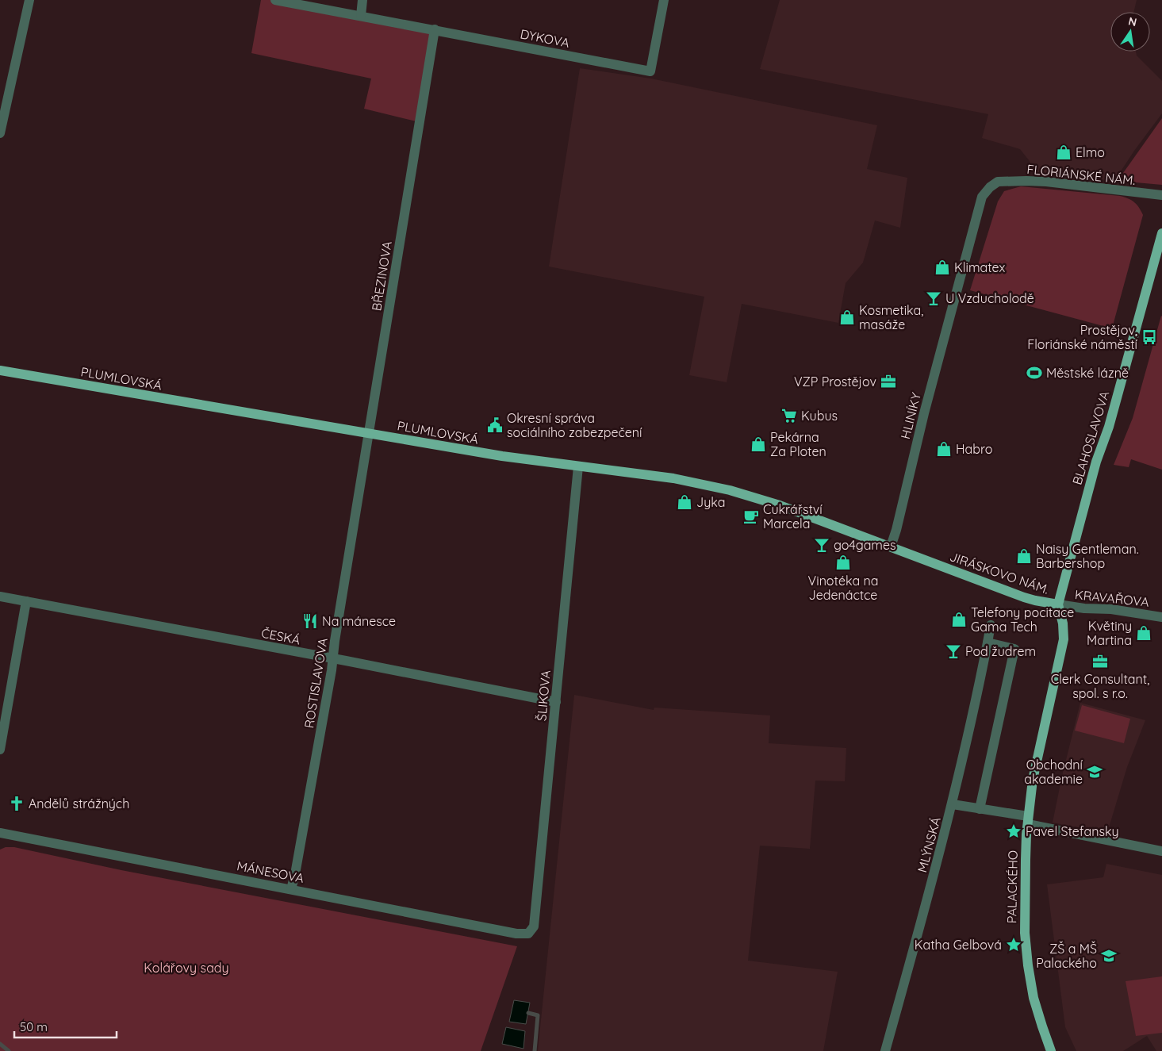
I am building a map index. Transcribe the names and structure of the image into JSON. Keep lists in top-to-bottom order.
{
  "streets": {
    "main road": [
      "PLUMLOVSKÁ",
      "BLAHOSLAVOVA",
      "JIRÁSKOVO NÁM.",
      "PALACKÉHO"
    ],
    "street": [
      "DYKOVA",
      "FLORIÁNSKÉ NÁM.",
      "BŘEZINOVA",
      "HLINÍKY",
      "KRAVAŘOVA",
      "ČESKÁ",
      "ROSTISLAVOVA",
      "ŠLIKOVA",
      "MLÝNSKÁ",
      "MÁNESOVA"
    ]
  },
  "crossings": [
    ["DYKOVA", "BŘEZINOVA"],
    ["FLORIÁNSKÉ NÁM.", "HLINÍKY"],
    ["BŘEZINOVA", "PLUMLOVSKÁ"],
    ["BŘEZINOVA", "ROSTISLAVOVA"],
    ["PLUMLOVSKÁ", "HLINÍKY"],
    ["PLUMLOVSKÁ", "JIRÁSKOVO NÁM."],
    ["PLUMLOVSKÁ", "ROSTISLAVOVA"],
    ["PLUMLOVSKÁ", "ŠLIKOVA"],
    ["BLAHOSLAVOVA", "JIRÁSKOVO NÁM."],
    ["BLAHOSLAVOVA", "KRAVAŘOVA"],
    ["BLAHOSLAVOVA", "PALACKÉHO"],
    ["JIRÁSKOVO NÁM.", "KRAVAŘOVA"],
    ["JIRÁSKOVO NÁM.", "PALACKÉHO"],
    ["KRAVAŘOVA", "PALACKÉHO"],
    ["ČESKÁ", "ROSTISLAVOVA"],
    ["ČESKÁ", "ŠLIKOVA"],
    ["ROSTISLAVOVA", "MÁNESOVA"],
    ["ŠLIKOVA", "MÁNESOVA"]
  ],
  "parks": ["Kolářovy sady"],
  "places": {
    "shop": [
      "Elmo",
      "Klimatex",
      "Kosmetika, masáže",
      "Pekárna Za Ploten",
      "Habro",
      "Jyka",
      "Naisy Gentleman. Barbershop",
      "Vinotéka na Jedenáctce",
      "Telefony pocitace Gama Tech",
      "Květiny Martina"
    ],
    "bar": ["U Vzducholodě", "go4games", "Pod žudrem"],
    "bus stop": ["Prostějov, Floriánské náměstí"],
    "sports": ["Městské lázně"],
    "office": ["VZP Prostějov", "Clerk Consultant, spol. s r.o."],
    "supermarket": ["Kubus"],
    "public building": ["Okresní správa sociálního zabezpečení"],
    "cafe": ["Cukrářství Marcela"],
    "restaurant": ["Na mánesce"],
    "school or university": ["Obchodní akademie", "ZŠ a MŠ Palackého"],
    "church": ["Andělů strážných"],
    "place": ["Pavel Stefansky", "Katha Gelbová"]
  },
  "scale_bar": "50 m",
  "north": "top"
}
